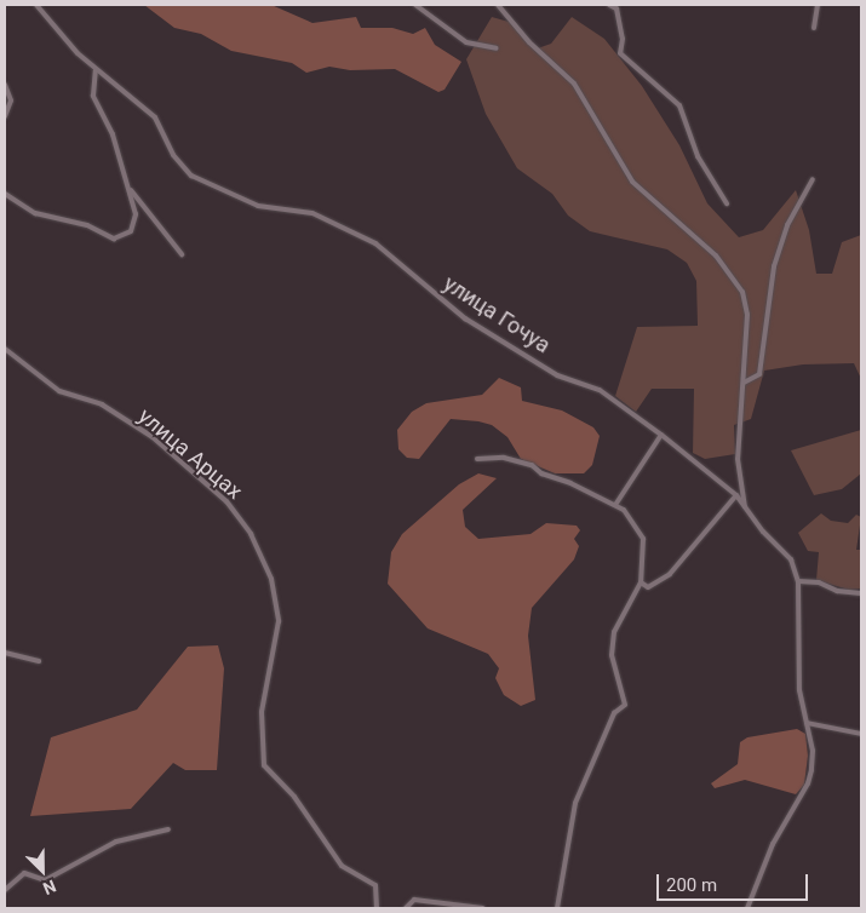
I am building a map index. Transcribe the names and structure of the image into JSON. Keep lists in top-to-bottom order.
{
  "streets": {
    "street": ["улица Гочуа", "улица Арцах"]
  },
  "scale_bar": "200 m",
  "north": "bottom right"
}
